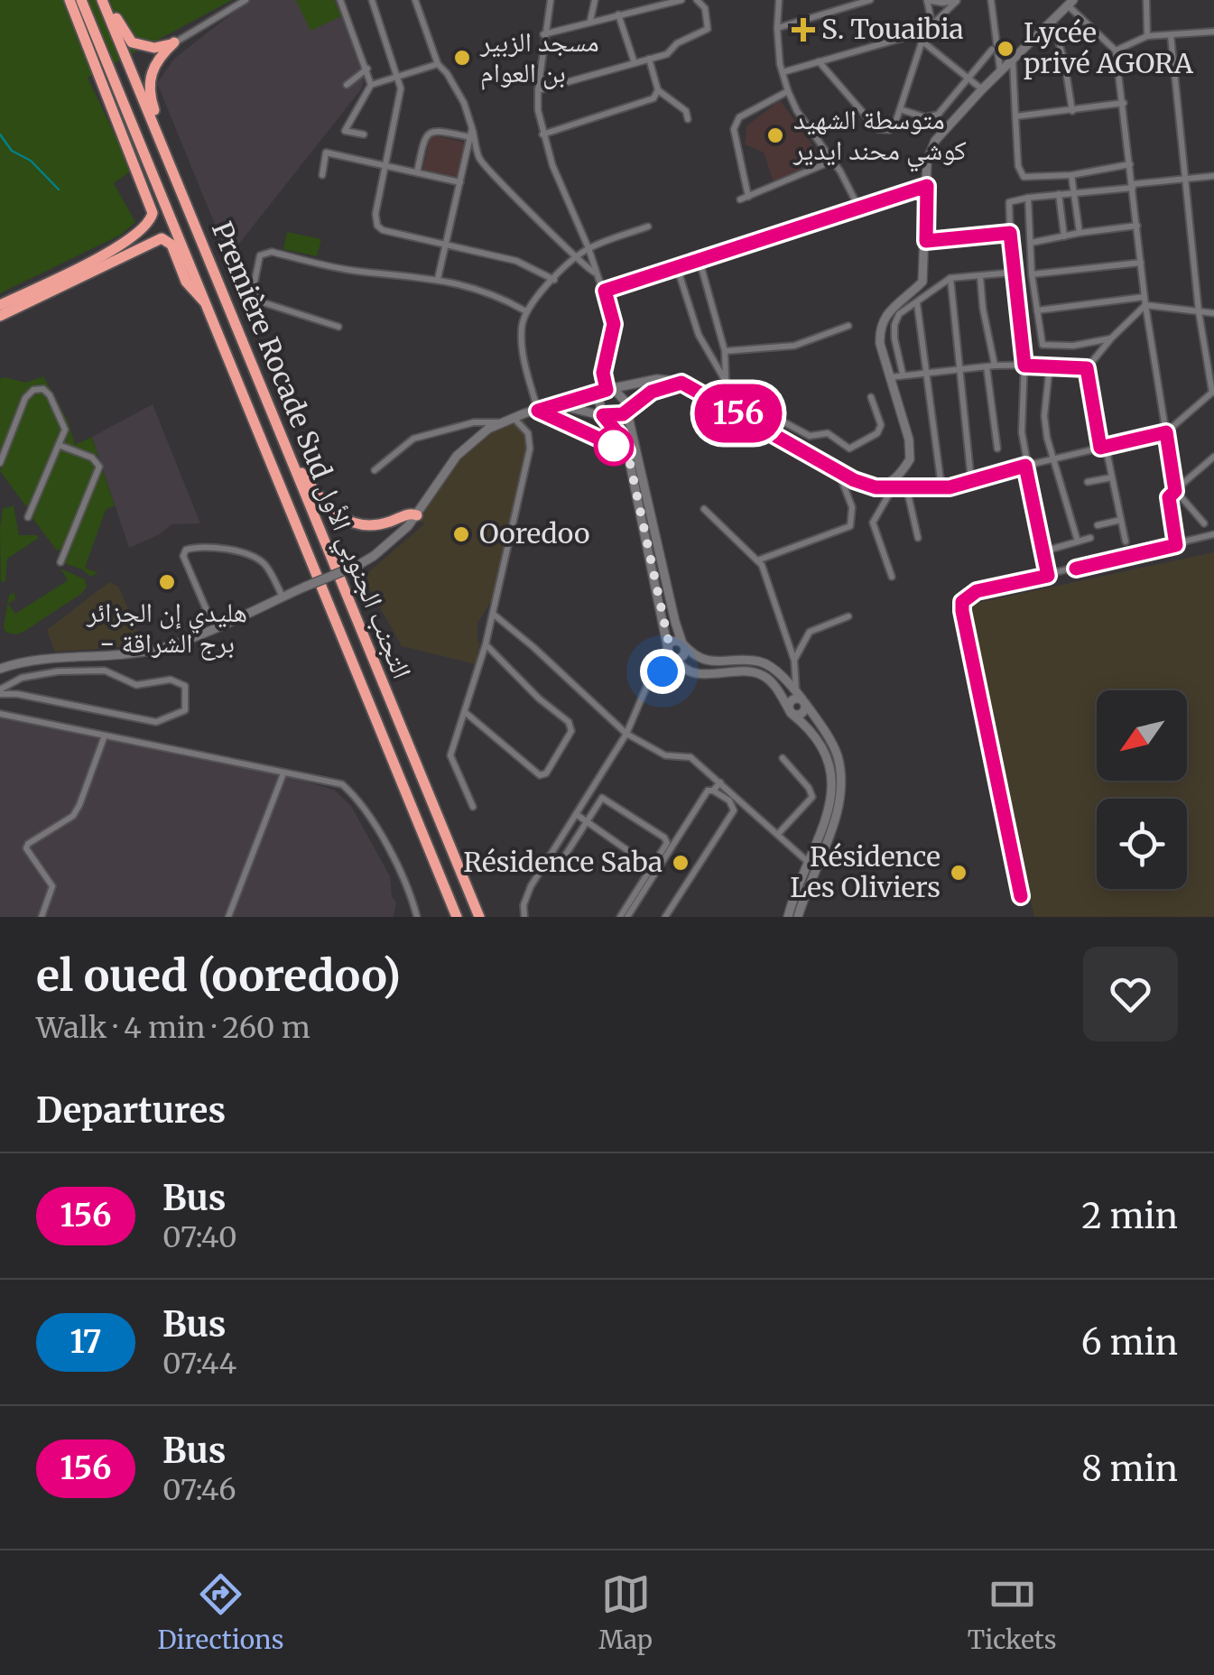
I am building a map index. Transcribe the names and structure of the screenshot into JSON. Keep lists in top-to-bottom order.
{
  "streets": {
    "highway": ["Première Rocade Sud التجنب الجنوبي الأول"]
  },
  "places": {
    "health": ["S. Touaibia"],
    "other": [
      "Lycée privé AGORA",
      "مسجد الزبير بن العوام",
      "متوسطة الشهيد كوشي محند ايدير",
      "Ooredoo",
      "هليدي إن الجزائر - برج الشراقة",
      "Résidence Saba",
      "Résidence Les Oliviers"
    ]
  },
  "lines": ["bus line 156"],
  "north": "bottom left",
  "page": {
    "on_map": "156",
    "heading": [
      ["el oued (ooredoo)", "Walk · 4 min · 260 m"],
      "Departures"
    ],
    "list": [
      {
        "mark": "156",
        "name": "Bus",
        "note": "07:40",
        "value": "2 min"
      },
      {
        "mark": "17",
        "name": "Bus",
        "note": "07:44",
        "value": "6 min"
      },
      {
        "mark": "156",
        "name": "Bus",
        "note": "07:46",
        "value": "8 min"
      }
    ],
    "tabs": ["Directions", "Map", "Tickets"]
  }
}
